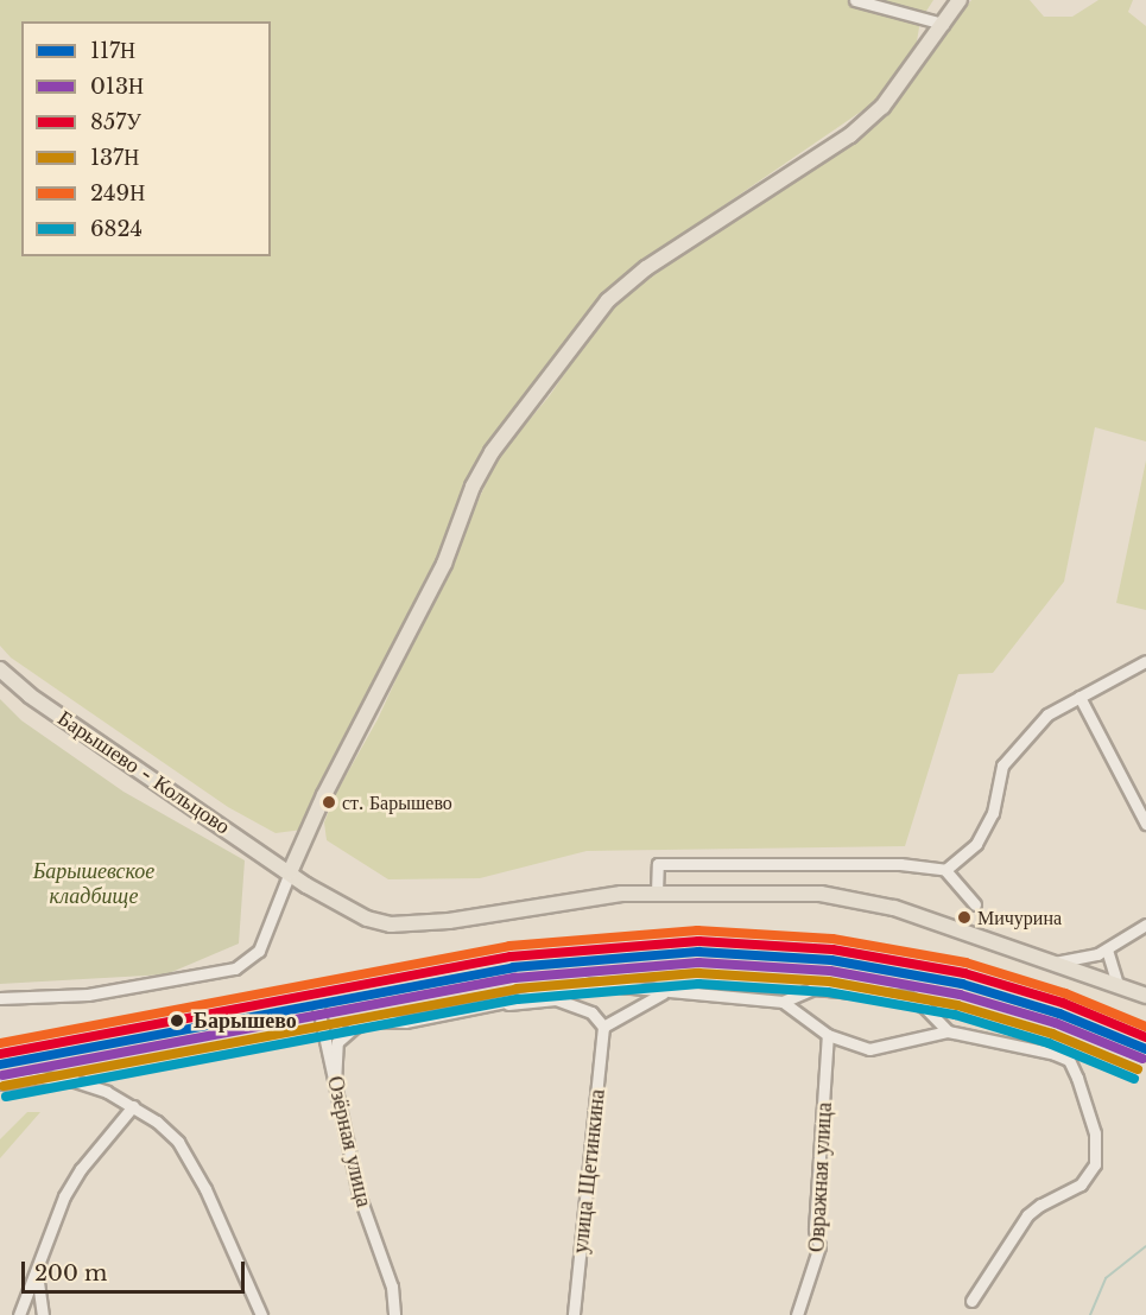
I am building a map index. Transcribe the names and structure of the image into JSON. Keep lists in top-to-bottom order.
{
  "streets": {
    "main road": ["Барышево - Кольцово"],
    "street": ["Озёрная улица", "улица Щетинкина", "Овражная улица"]
  },
  "parks": ["Барышевское кладбище"],
  "places": ["ст. Барышево", "Мичурина", "Барышево"],
  "lines": [
    "transit line 249Н",
    "transit line 857У",
    "transit line 117Н",
    "transit line 013Н",
    "transit line 137Н",
    "transit line 6824"
  ],
  "legend": [
    "117Н",
    "013Н",
    "857У",
    "137Н",
    "249Н",
    "6824"
  ],
  "scale_bar": "200 m"
}
